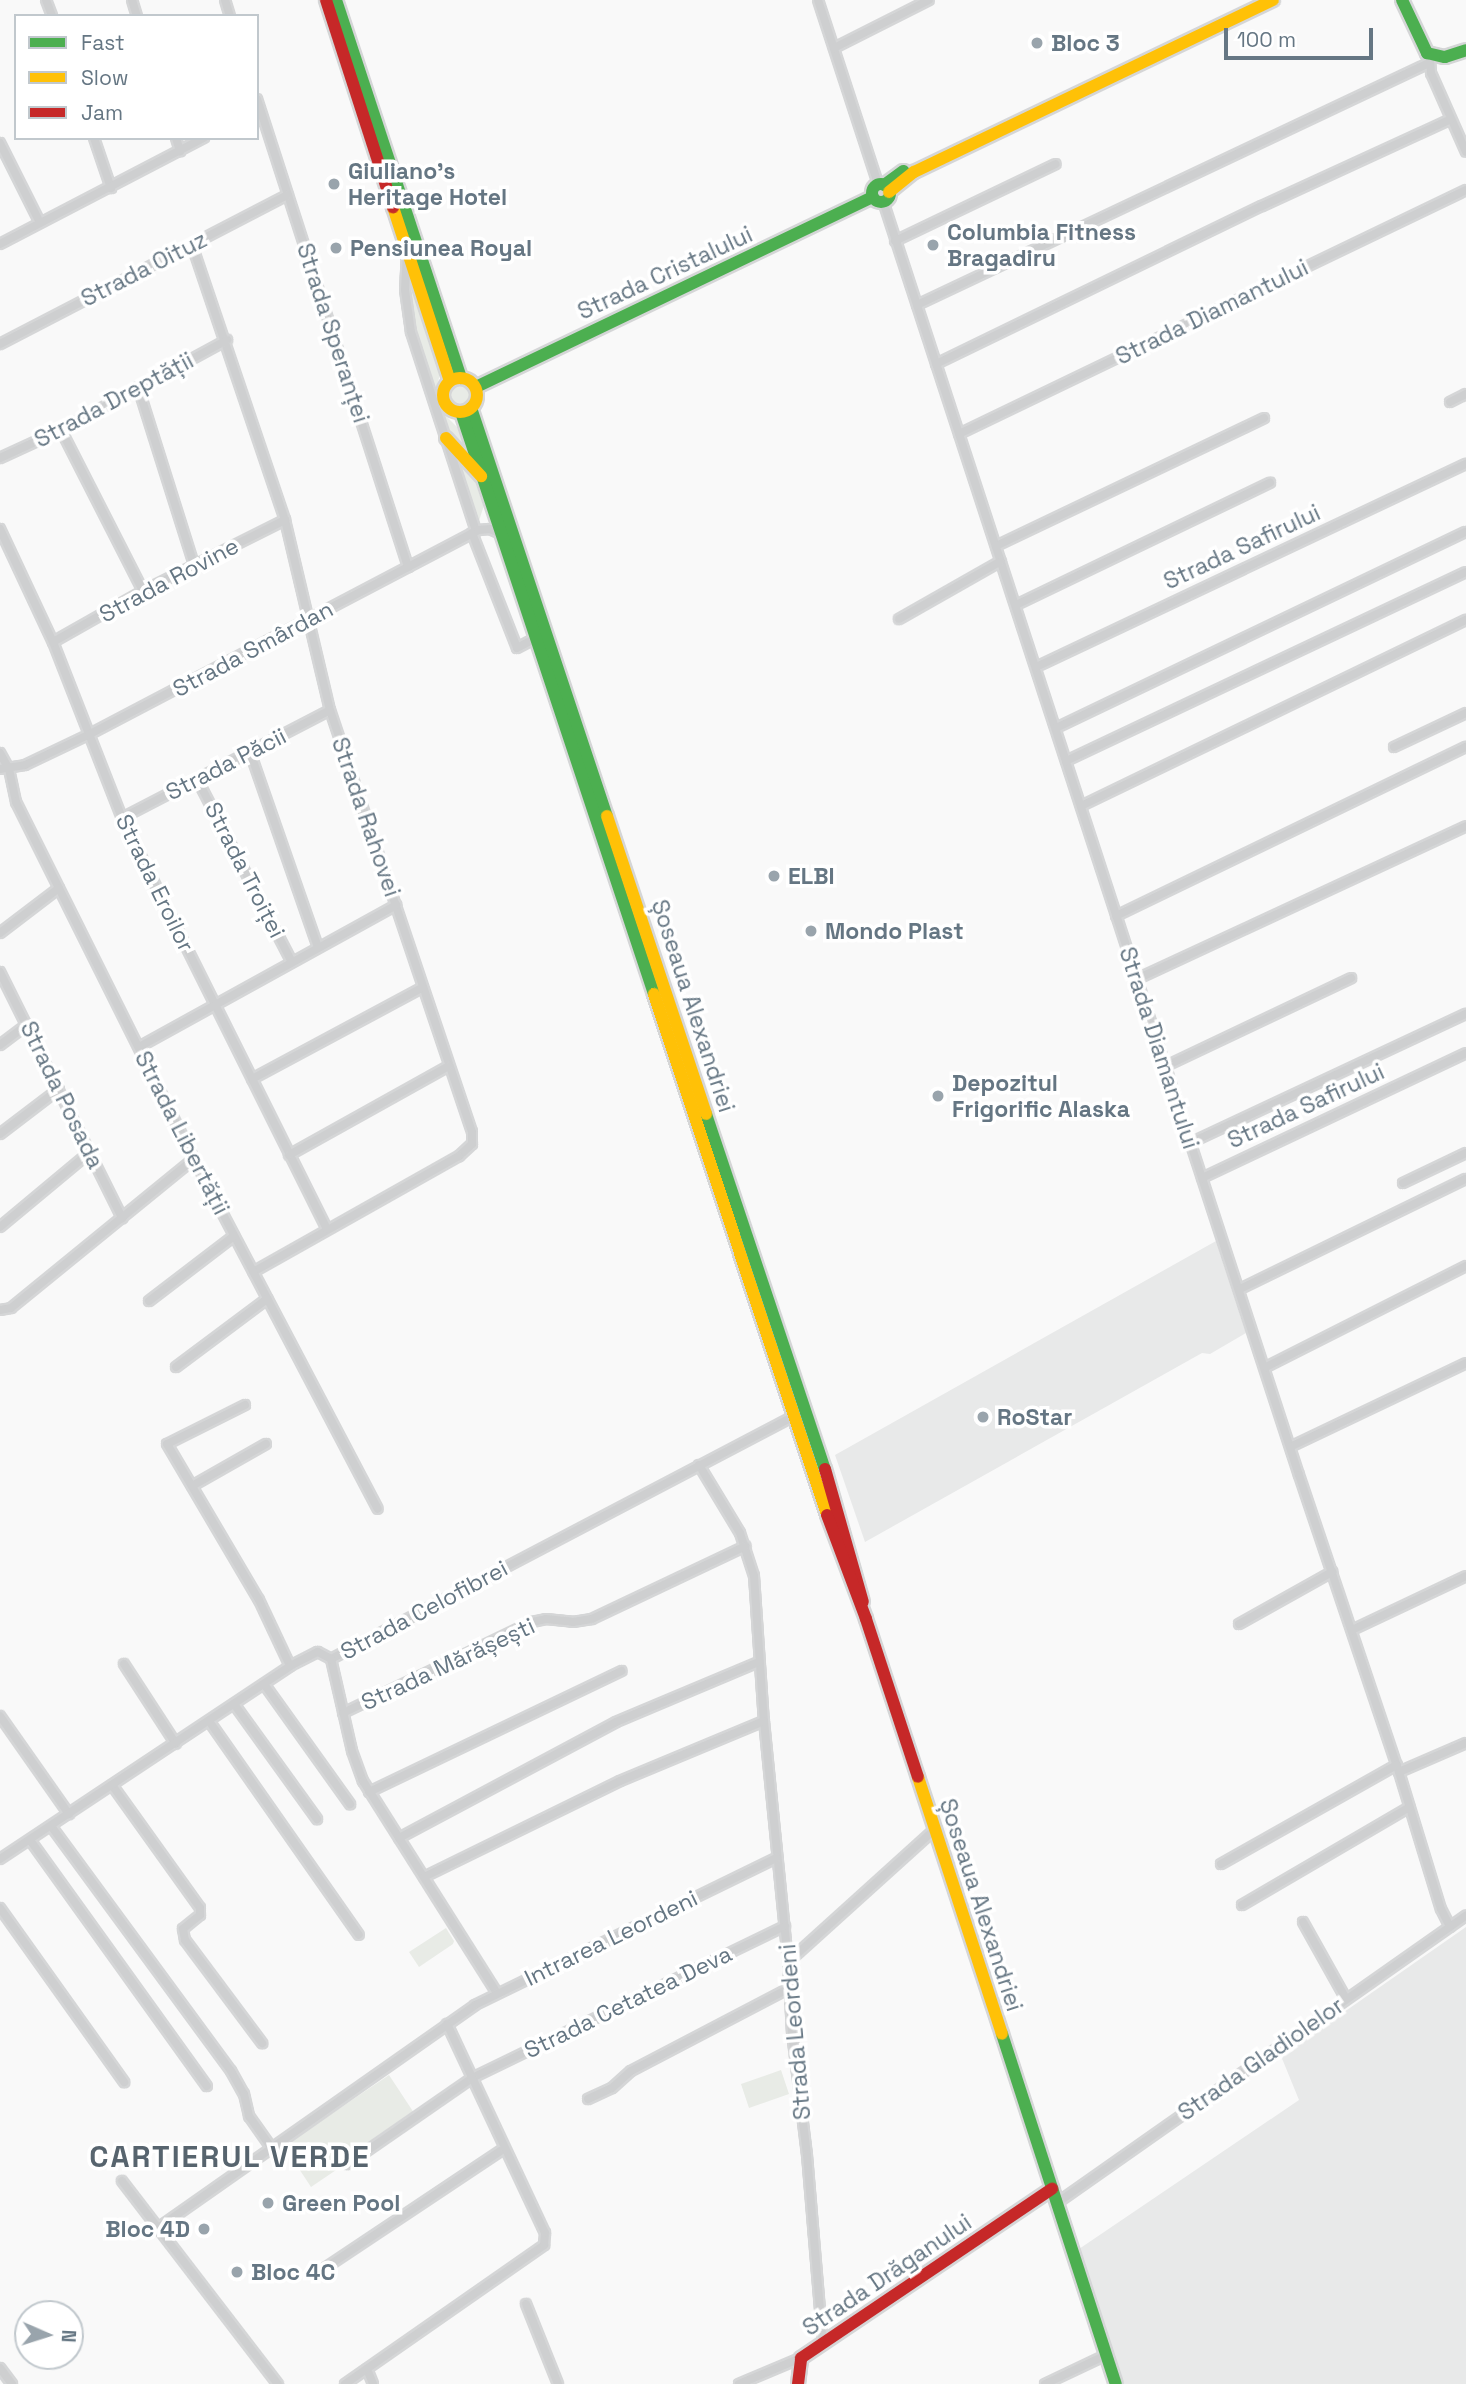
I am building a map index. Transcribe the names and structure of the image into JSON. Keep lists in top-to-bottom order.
{
  "streets": {
    "main road": ["Strada Cristalului", "Șoseaua Alexandriei", "Strada Drăganului"],
    "street": [
      "Strada Oituz",
      "Strada Diamantului",
      "Strada Speranței",
      "Strada Dreptății",
      "Strada Safirului",
      "Strada Rovine",
      "Strada Smârdan",
      "Strada Păcii",
      "Strada Rahovei",
      "Strada Troiței",
      "Strada Eroilor",
      "Strada Posada",
      "Strada Libertății",
      "Strada Celofibrei",
      "Strada Mărășești",
      "Intrarea Leordeni",
      "Strada Cetatea Deva",
      "Strada Leordeni",
      "Strada Gladiolelor"
    ]
  },
  "crossings": [
    ["Strada Oituz", "Strada Speranței"],
    ["Strada Oituz", "Strada Rahovei"],
    ["Strada Cristalului", "Strada Diamantului"],
    ["Strada Cristalului", "Șoseaua Alexandriei"],
    ["Strada Diamantului", "Strada Safirului"],
    ["Strada Diamantului", "Strada Gladiolelor"],
    ["Strada Speranței", "Strada Smârdan"],
    ["Strada Dreptății", "Strada Rahovei"],
    ["Strada Rovine", "Strada Rahovei"],
    ["Strada Rovine", "Strada Eroilor"],
    ["Strada Smârdan", "Strada Rahovei"],
    ["Strada Smârdan", "Strada Eroilor"],
    ["Strada Smârdan", "Strada Libertății"],
    ["Strada Păcii", "Strada Rahovei"],
    ["Strada Păcii", "Strada Troiței"],
    ["Strada Păcii", "Strada Eroilor"],
    ["Strada Rahovei", "Strada Eroilor"],
    ["Strada Rahovei", "Strada Libertății"],
    ["Șoseaua Alexandriei", "Strada Celofibrei"],
    ["Șoseaua Alexandriei", "Strada Gladiolelor"],
    ["Șoseaua Alexandriei", "Strada Drăganului"],
    ["Strada Celofibrei", "Strada Mărășești"],
    ["Strada Celofibrei", "Strada Leordeni"],
    ["Strada Mărășești", "Intrarea Leordeni"],
    ["Strada Mărășești", "Strada Leordeni"],
    ["Intrarea Leordeni", "Strada Leordeni"],
    ["Strada Cetatea Deva", "Strada Leordeni"],
    ["Strada Leordeni", "Strada Drăganului"]
  ],
  "districts": ["CARTIERUL VERDE"],
  "places": [
    "Bloc 3",
    "Giuliano's Heritage Hotel",
    "Columbia Fitness Bragadiru",
    "Pensiunea Royal",
    "ELBI",
    "Mondo Plast",
    "Depozitul Frigorific Alaska",
    "RoStar",
    "Green Pool",
    "Bloc 4D",
    "Bloc 4C"
  ],
  "legend": ["Fast", "Slow", "Jam"],
  "scale_bar": "100 m",
  "north": "right"
}
